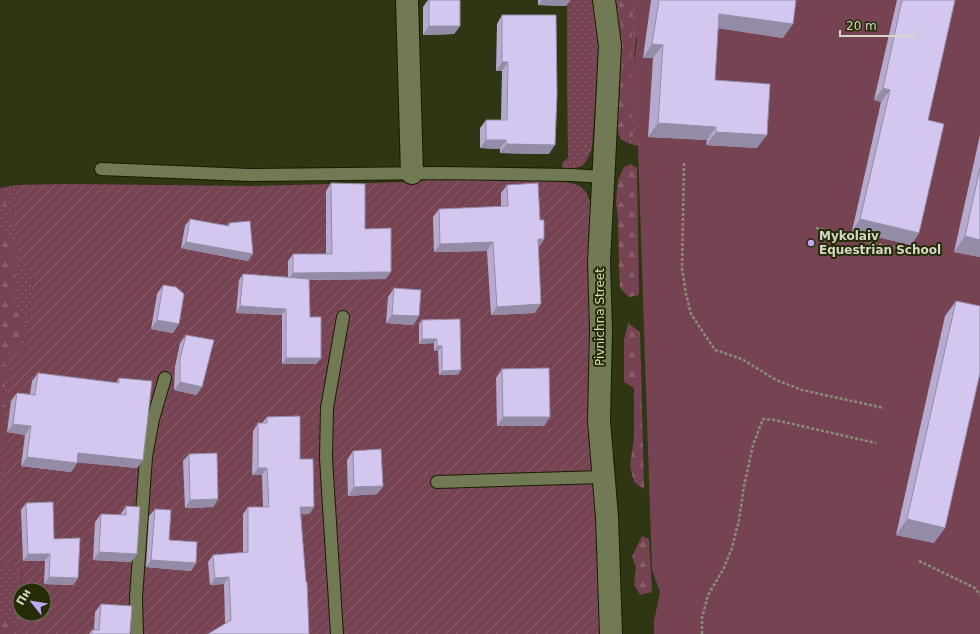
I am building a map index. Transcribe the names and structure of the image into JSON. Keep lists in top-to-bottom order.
{
  "streets": {
    "street": ["Pivnichna Street"]
  },
  "places": ["Mykolaiv Equestrian School"],
  "scale_bar": "20 m",
  "north": "top left"
}
